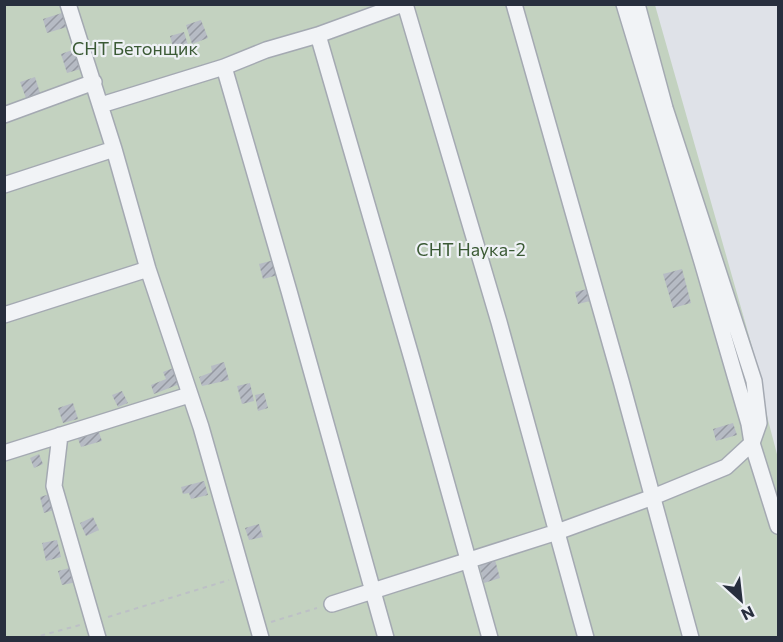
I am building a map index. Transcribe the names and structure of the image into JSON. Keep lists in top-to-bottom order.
{
  "parks": ["СНТ Бетонщик", "СНТ Наука-2"],
  "north": "bottom right"
}
